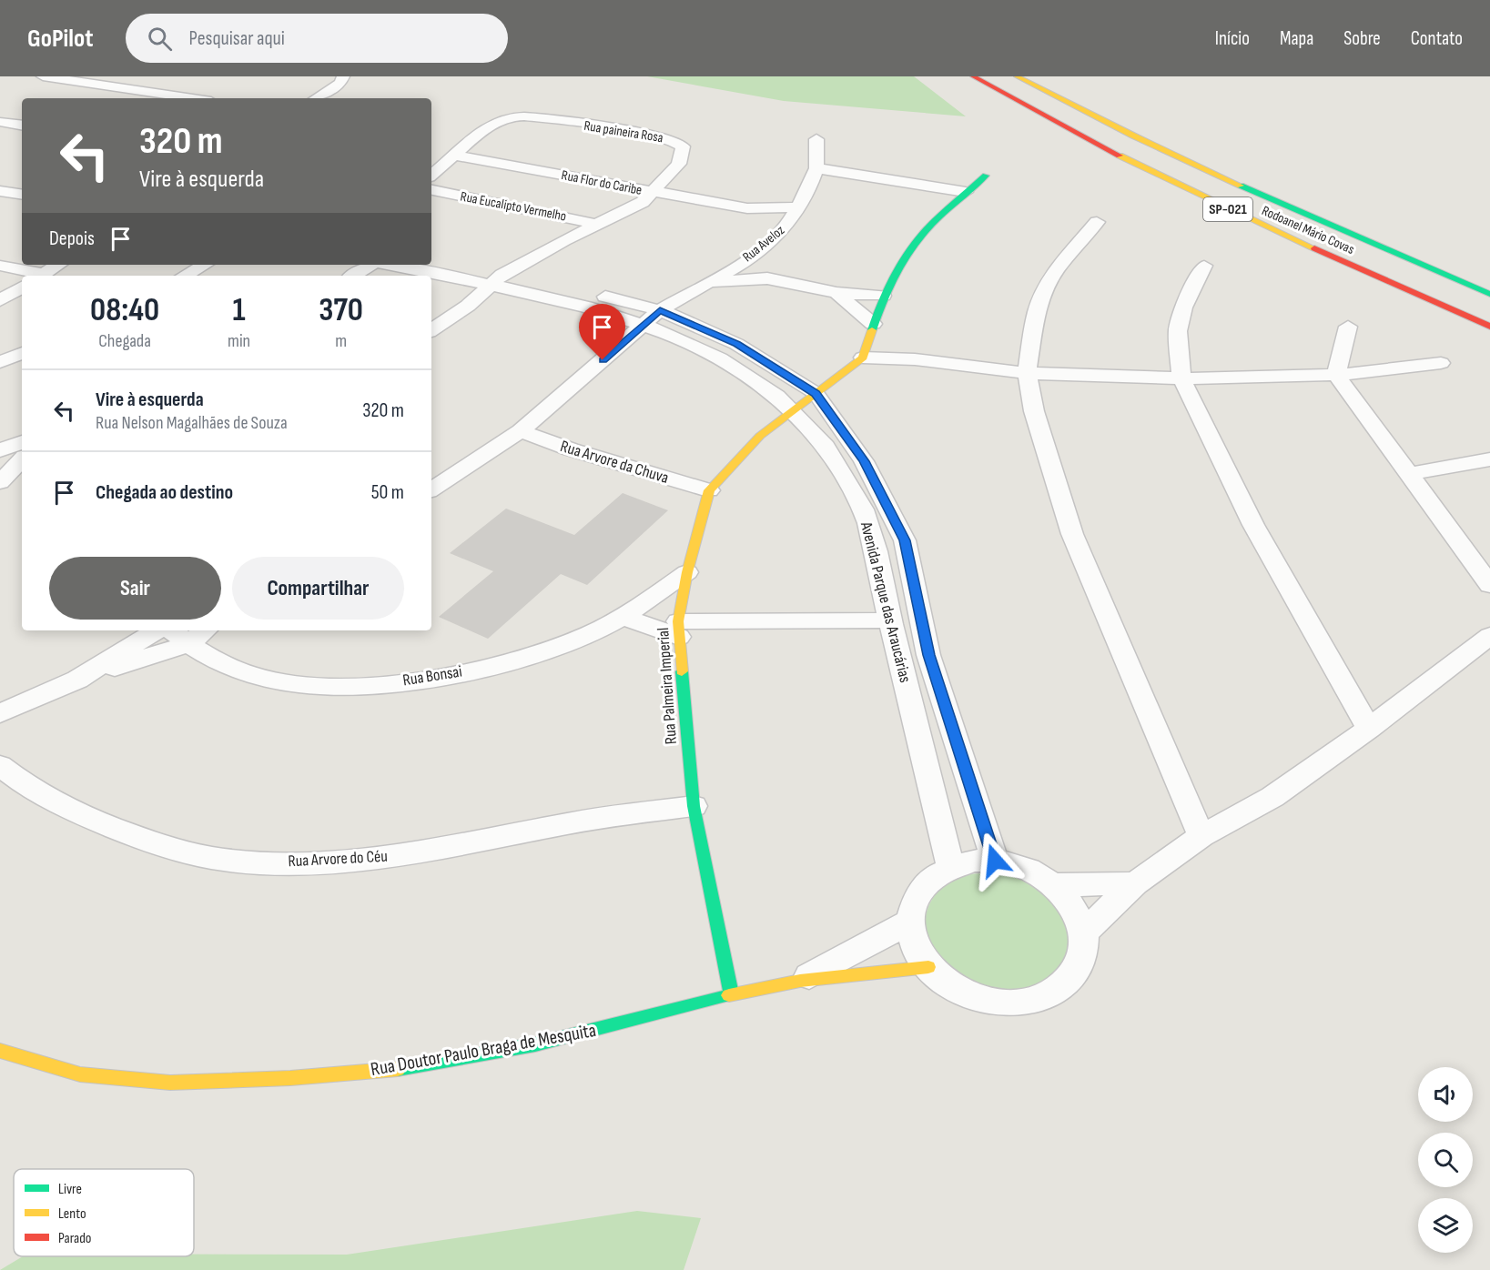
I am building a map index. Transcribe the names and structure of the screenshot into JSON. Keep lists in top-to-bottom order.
{
  "streets": {
    "main road": [
      "SP-021",
      "Rodoanel Mário Covas",
      "Rua Palmeira Imperial",
      "Rua Doutor Paulo Braga de Mesquita"
    ],
    "street": [
      "Rua paineira Rosa",
      "Rua Flor do Caribe",
      "Rua Eucalipto Vermelho",
      "Rua Aveloz",
      "Rua Arvore da Chuva",
      "Avenida Parque das Araucárias",
      "Rua Bonsai",
      "Rua Arvore do Céu"
    ]
  },
  "crossings": [
    ["Rua paineira Rosa", "Rua Flor do Caribe"],
    ["Rua paineira Rosa", "Rua Eucalipto Vermelho"],
    ["Rua Aveloz", "Rua Arvore da Chuva"],
    ["Rua Aveloz", "Avenida Parque das Araucárias"],
    ["Rua Arvore da Chuva", "Rua Palmeira Imperial"],
    ["Avenida Parque das Araucárias", "Rua Palmeira Imperial"],
    ["Avenida Parque das Araucárias", "Rua Doutor Paulo Braga de Mesquita"],
    ["Rua Bonsai", "Rua Palmeira Imperial"],
    ["Rua Palmeira Imperial", "Rua Arvore do Céu"],
    ["Rua Palmeira Imperial", "Rua Doutor Paulo Braga de Mesquita"]
  ],
  "legend": ["Livre", "Lento", "Parado"],
  "page": {
    "header": "GoPilot",
    "search": "Pesquisar aqui",
    "nav": [
      "Início",
      "Mapa",
      "Sobre",
      "Contato"
    ],
    "turn": ["320 m", "Vire à esquerda"],
    "then": "Depois",
    "eta": [
      "08:40",
      "Chegada",
      "1",
      "min",
      "370",
      "m"
    ],
    "list": [
      {
        "name": "Vire à esquerda",
        "note": "Rua Nelson Magalhães de Souza",
        "value": "320 m"
      },
      {
        "name": "Chegada ao destino",
        "value": "50 m"
      }
    ],
    "buttons": ["Sair", "Compartilhar"]
  }
}
